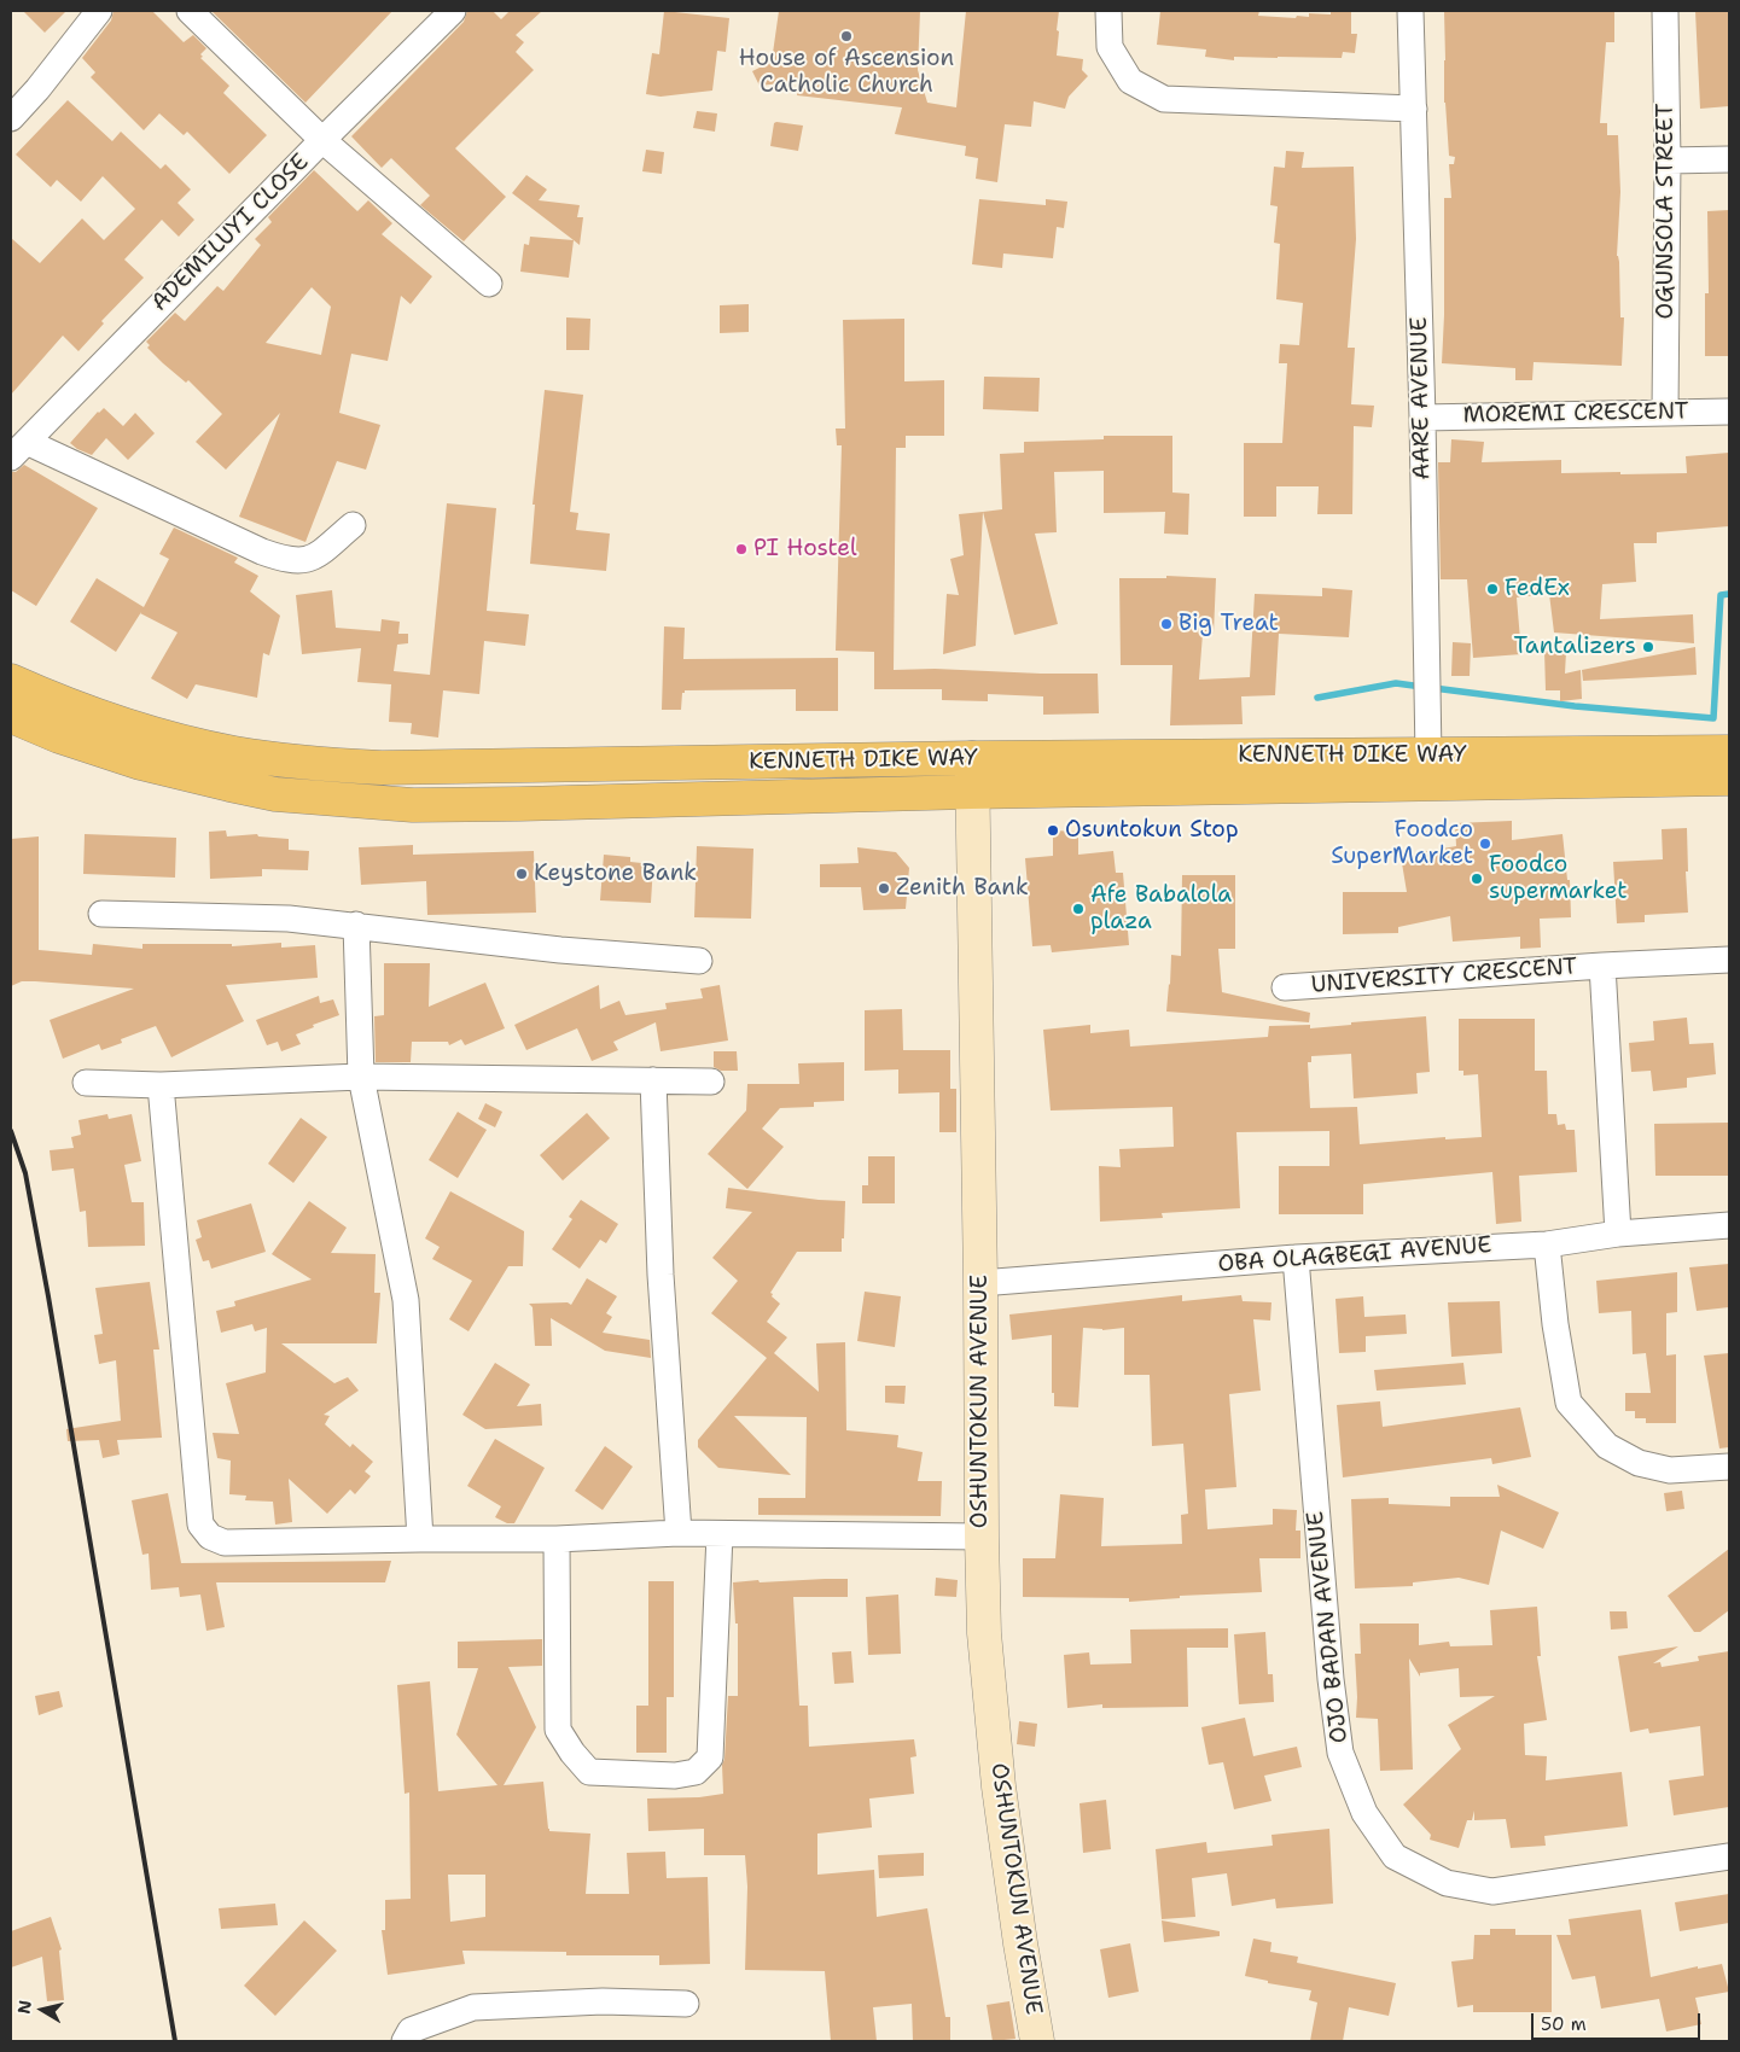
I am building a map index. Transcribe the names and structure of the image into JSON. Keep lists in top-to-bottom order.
{
  "streets": {
    "highway": ["KENNETH DIKE WAY"],
    "main road": ["OSHUNTOKUN AVENUE"],
    "street": [
      "OGUNSOLA STREET",
      "ADEMILUYI CLOSE",
      "AARE AVENUE",
      "MOREMI CRESCENT",
      "UNIVERSITY CRESCENT",
      "OBA OLAGBEGI AVENUE",
      "OJO BADAN AVENUE"
    ]
  },
  "crossings": [
    ["OGUNSOLA STREET", "MOREMI CRESCENT"],
    ["AARE AVENUE", "MOREMI CRESCENT"],
    ["AARE AVENUE", "KENNETH DIKE WAY"],
    ["KENNETH DIKE WAY", "OSHUNTOKUN AVENUE"],
    ["UNIVERSITY CRESCENT", "OBA OLAGBEGI AVENUE"],
    ["OBA OLAGBEGI AVENUE", "OSHUNTOKUN AVENUE"],
    ["OBA OLAGBEGI AVENUE", "OJO BADAN AVENUE"]
  ],
  "places": [
    "House of Ascension Catholic Church",
    "PI Hostel",
    "FedEx",
    "Big Treat",
    "Tantalizers",
    "Osuntokun Stop",
    "Foodco SuperMarket",
    "Keystone Bank",
    "Foodco supermarket",
    "Zenith Bank",
    "Afe Babalola plaza"
  ],
  "scale_bar": "50 m",
  "north": "left"
}
